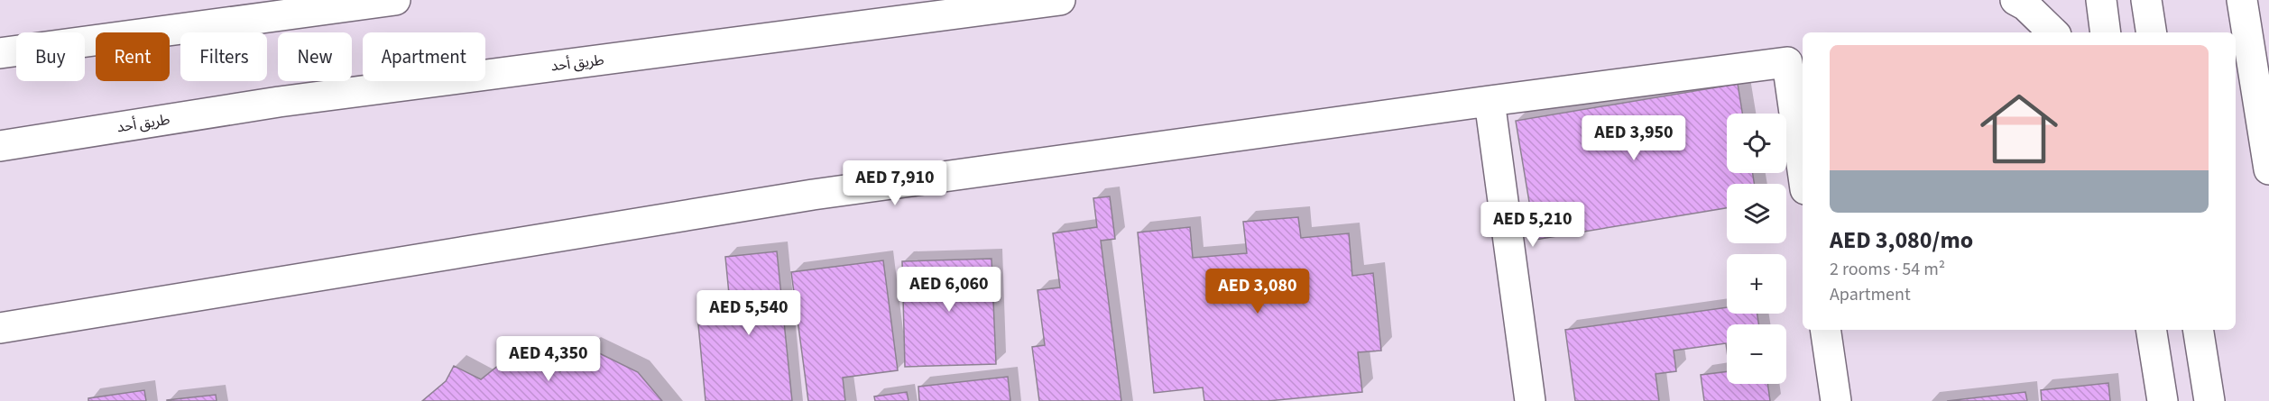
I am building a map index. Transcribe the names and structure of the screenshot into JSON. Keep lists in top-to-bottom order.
{
  "streets": {
    "street": ["طريق أحد"]
  },
  "page": {
    "chip": [
      "Buy",
      "Rent",
      "Filters",
      "New",
      "Apartment"
    ],
    "list": [
      {
        "name": "AED 3,080/mo",
        "note": "2 rooms · 54 m² · Apartment"
      }
    ],
    "map_buttons": ["+", "−"],
    "price": [
      "AED 3,950",
      "AED 7,910",
      "AED 5,210",
      "AED 6,060",
      "AED 3,080",
      "AED 5,540",
      "AED 4,350"
    ]
  }
}
